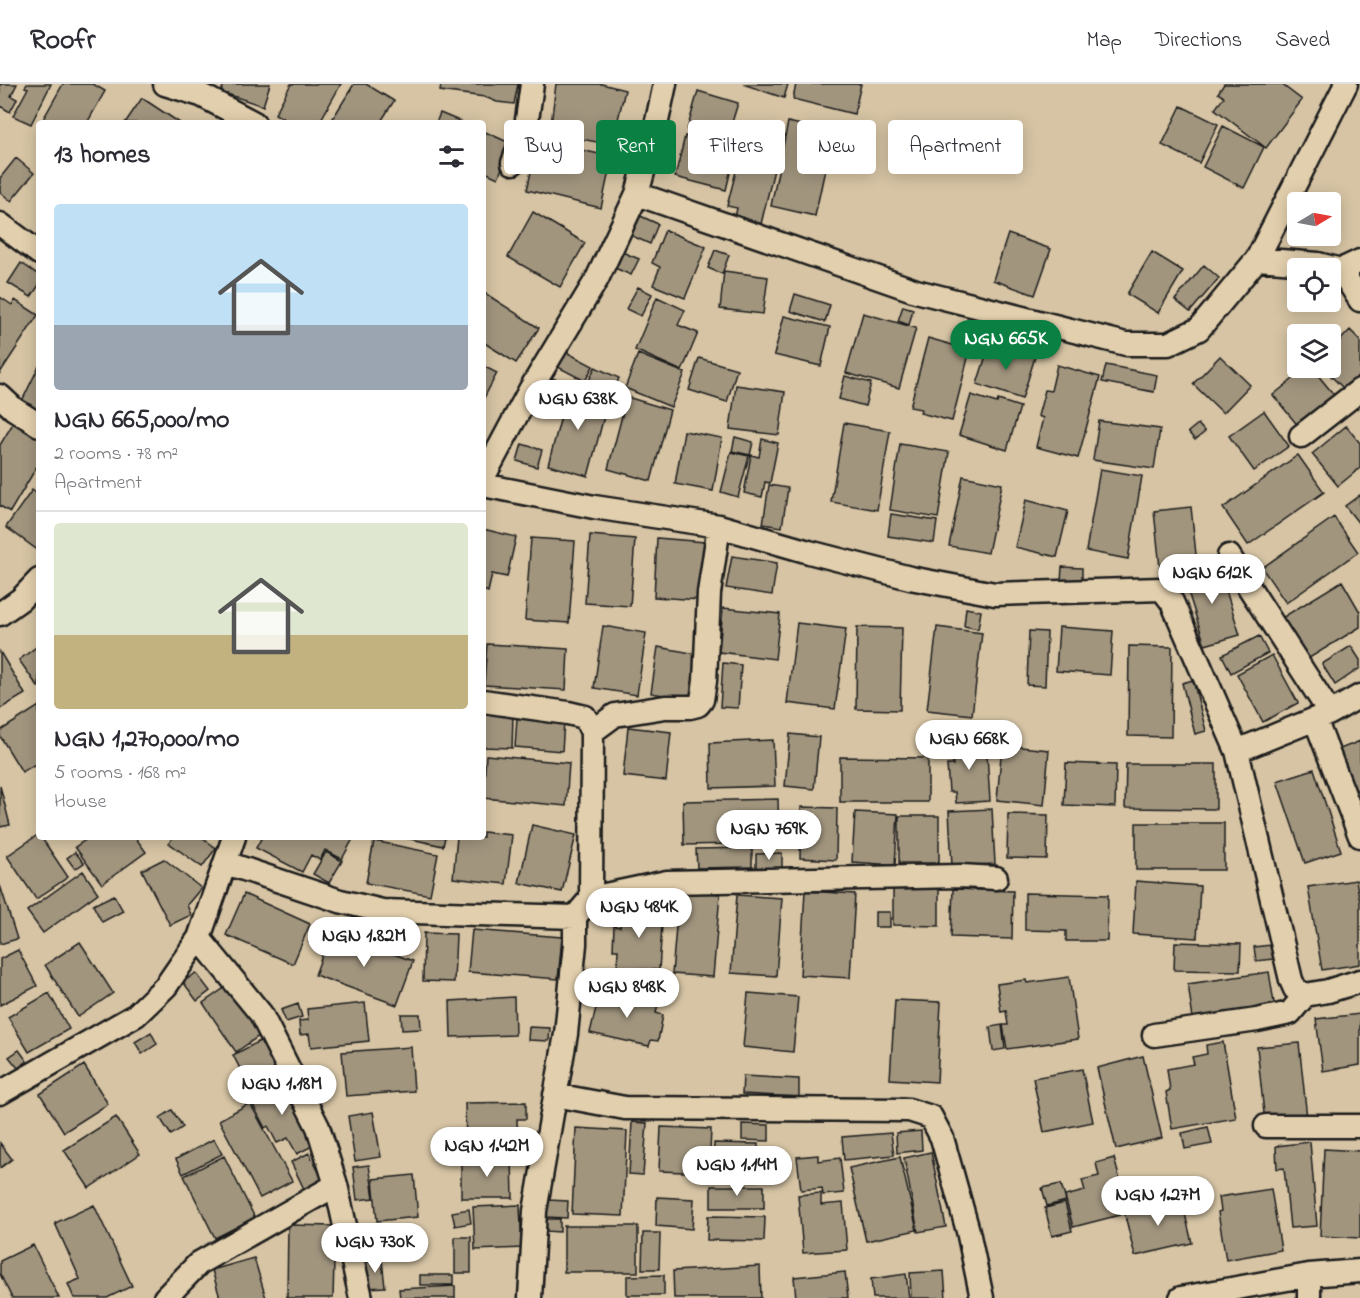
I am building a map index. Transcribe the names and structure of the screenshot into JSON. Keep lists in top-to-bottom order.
{
  "north": "right",
  "page": {
    "header": "Roofr",
    "nav": ["Map", "Directions", "Saved"],
    "chip": [
      "Buy",
      "Rent",
      "Filters",
      "New",
      "Apartment"
    ],
    "heading": "13 homes",
    "list": [
      {
        "name": "NGN 665,000/mo",
        "note": "2 rooms · 78 m² · Apartment"
      },
      {
        "name": "NGN 1,270,000/mo",
        "note": "5 rooms · 168 m² · House"
      }
    ],
    "price": [
      "NGN 665K",
      "NGN 638K",
      "NGN 612K",
      "NGN 668K",
      "NGN 769K",
      "NGN 484K",
      "NGN 1.82M",
      "NGN 848K",
      "NGN 1.18M",
      "NGN 1.42M",
      "NGN 1.14M",
      "NGN 1.27M",
      "NGN 730K"
    ]
  }
}
